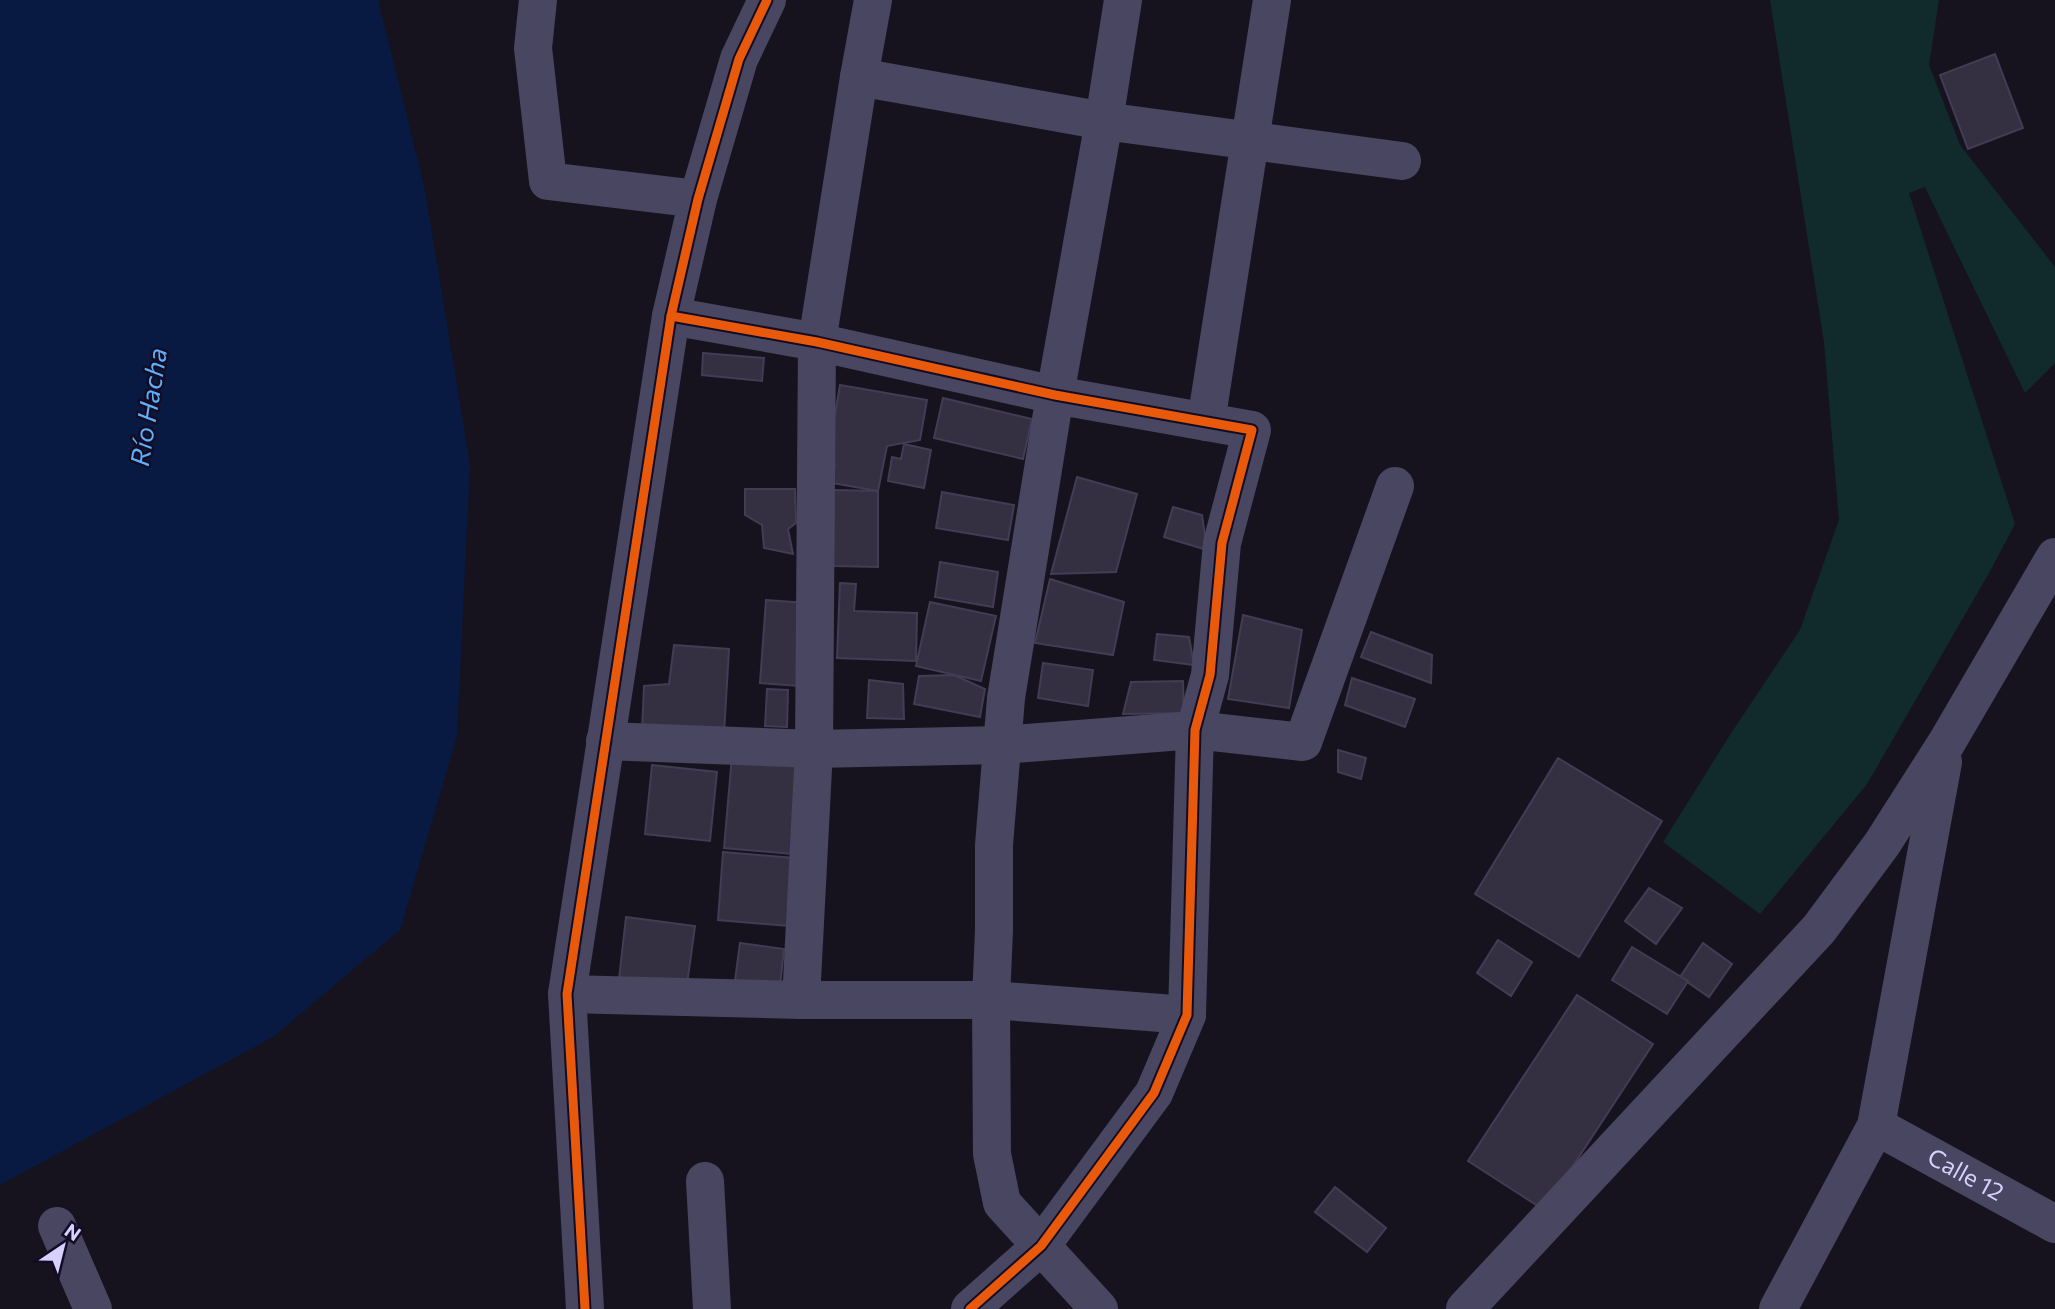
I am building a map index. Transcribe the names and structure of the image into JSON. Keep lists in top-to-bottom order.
{
  "streets": {
    "street": ["Calle 12"]
  },
  "water": ["Río Hacha"],
  "north": "top right"
}
